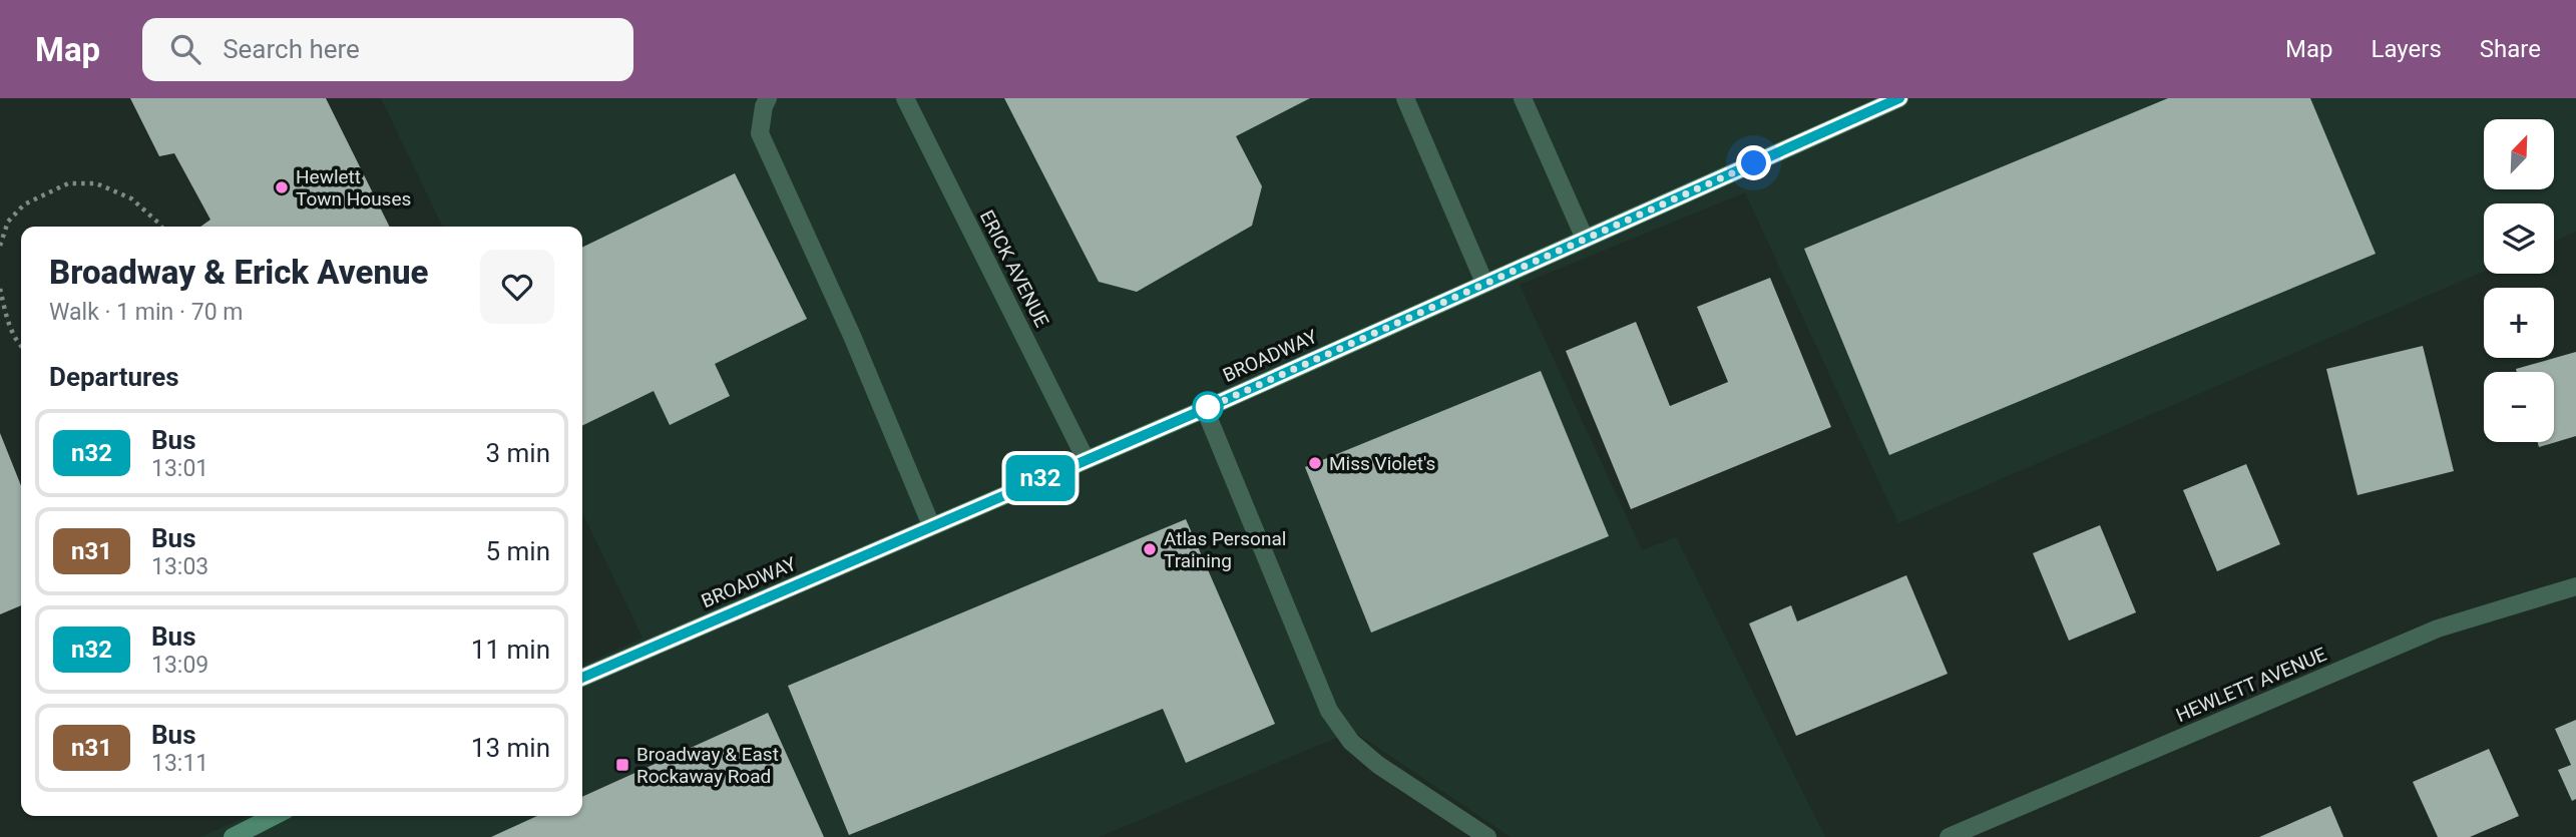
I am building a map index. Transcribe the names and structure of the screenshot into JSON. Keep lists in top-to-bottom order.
{
  "streets": {
    "main road": ["BROADWAY"],
    "street": ["ERICK AVENUE", "HEWLETT AVENUE"]
  },
  "crossings": [
    ["ERICK AVENUE", "BROADWAY"]
  ],
  "places": {
    "other": ["Hewlett Town Houses", "Miss Violet's", "Atlas Personal Training"],
    "transit": ["Broadway & East Rockaway Road"]
  },
  "lines": ["bus line n32"],
  "north": "top right",
  "page": {
    "header": "Map",
    "search": "Search here",
    "nav": ["Map", "Layers", "Share"],
    "on_map": "n32",
    "map_buttons": ["+", "−"],
    "heading": [
      ["Broadway & Erick Avenue", "Walk · 1 min · 70 m"],
      "Departures"
    ],
    "list": [
      {
        "mark": "n32",
        "name": "Bus",
        "note": "13:01",
        "value": "3 min"
      },
      {
        "mark": "n31",
        "name": "Bus",
        "note": "13:03",
        "value": "5 min"
      },
      {
        "mark": "n32",
        "name": "Bus",
        "note": "13:09",
        "value": "11 min"
      },
      {
        "mark": "n31",
        "name": "Bus",
        "note": "13:11",
        "value": "13 min"
      }
    ]
  }
}
